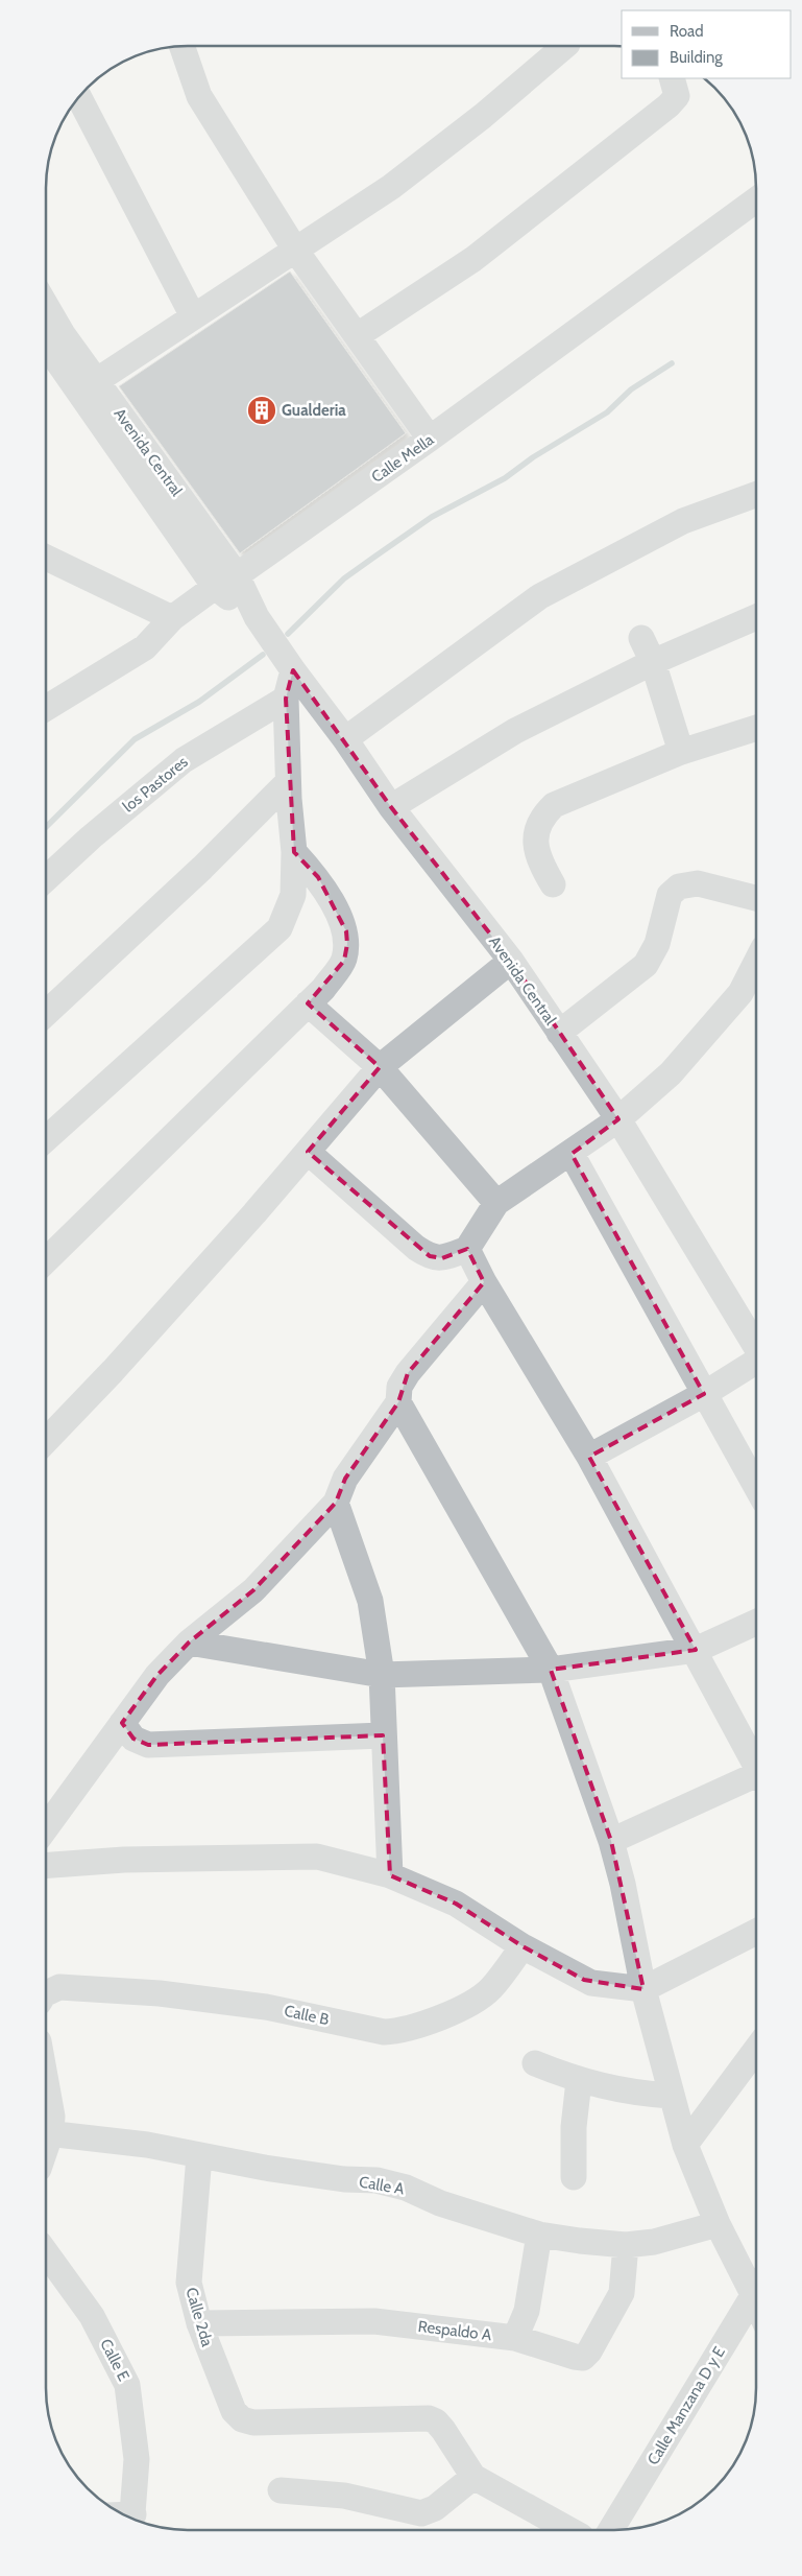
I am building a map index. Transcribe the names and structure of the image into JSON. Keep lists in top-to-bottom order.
{
  "streets": {
    "street": [
      "Avenida Central",
      "Calle Mella",
      "los Pastores",
      "Calle B",
      "Calle A",
      "Calle 2da",
      "Respaldo A",
      "Calle E",
      "Calle Manzana D y E"
    ]
  },
  "crossings": [
    ["Avenida Central", "Calle Mella"],
    ["Calle A", "Calle 2da"],
    ["Calle A", "Respaldo A"],
    ["Calle 2da", "Respaldo A"]
  ],
  "places": {
    "building": ["Gualderia"]
  },
  "legend": ["Road", "Building"]
}
